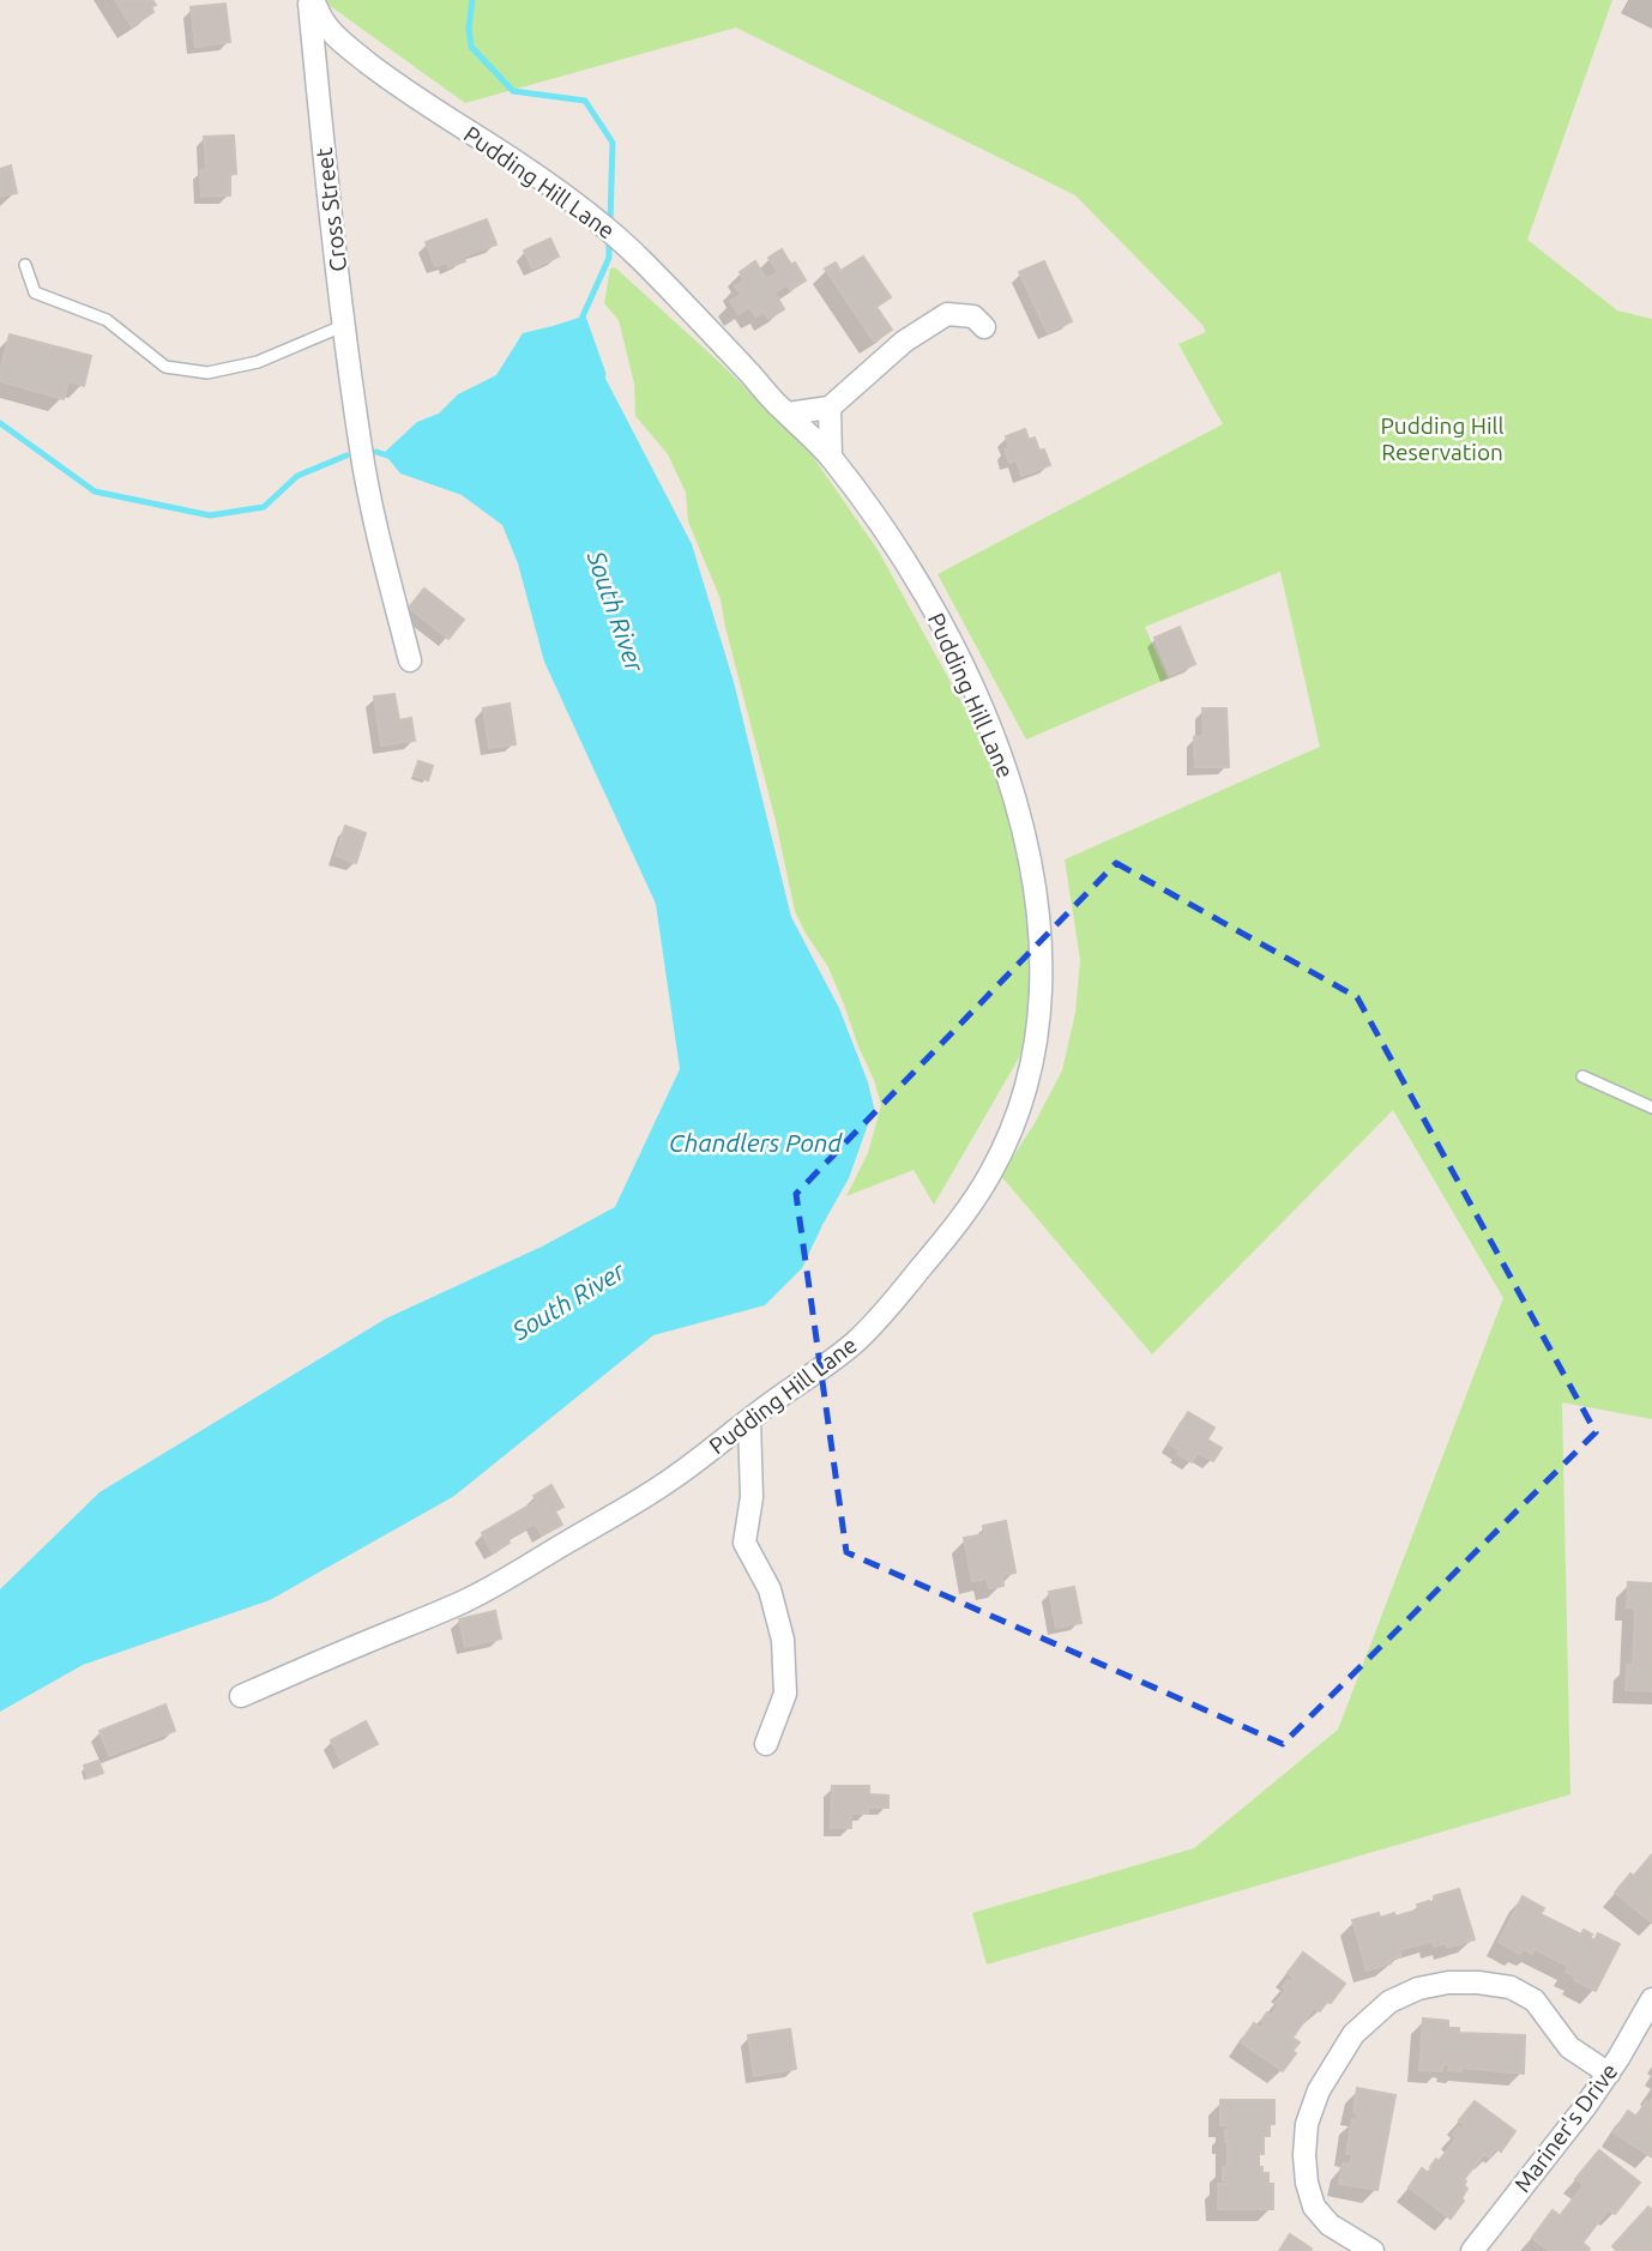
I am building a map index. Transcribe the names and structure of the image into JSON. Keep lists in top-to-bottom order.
{
  "streets": {
    "street": ["Pudding Hill Lane", "Cross Street", "Mariner's Drive"]
  },
  "crossings": [
    ["Pudding Hill Lane", "Cross Street"]
  ],
  "water": ["South River", "Chandlers Pond"],
  "parks": ["Pudding Hill Reservation"]
}
